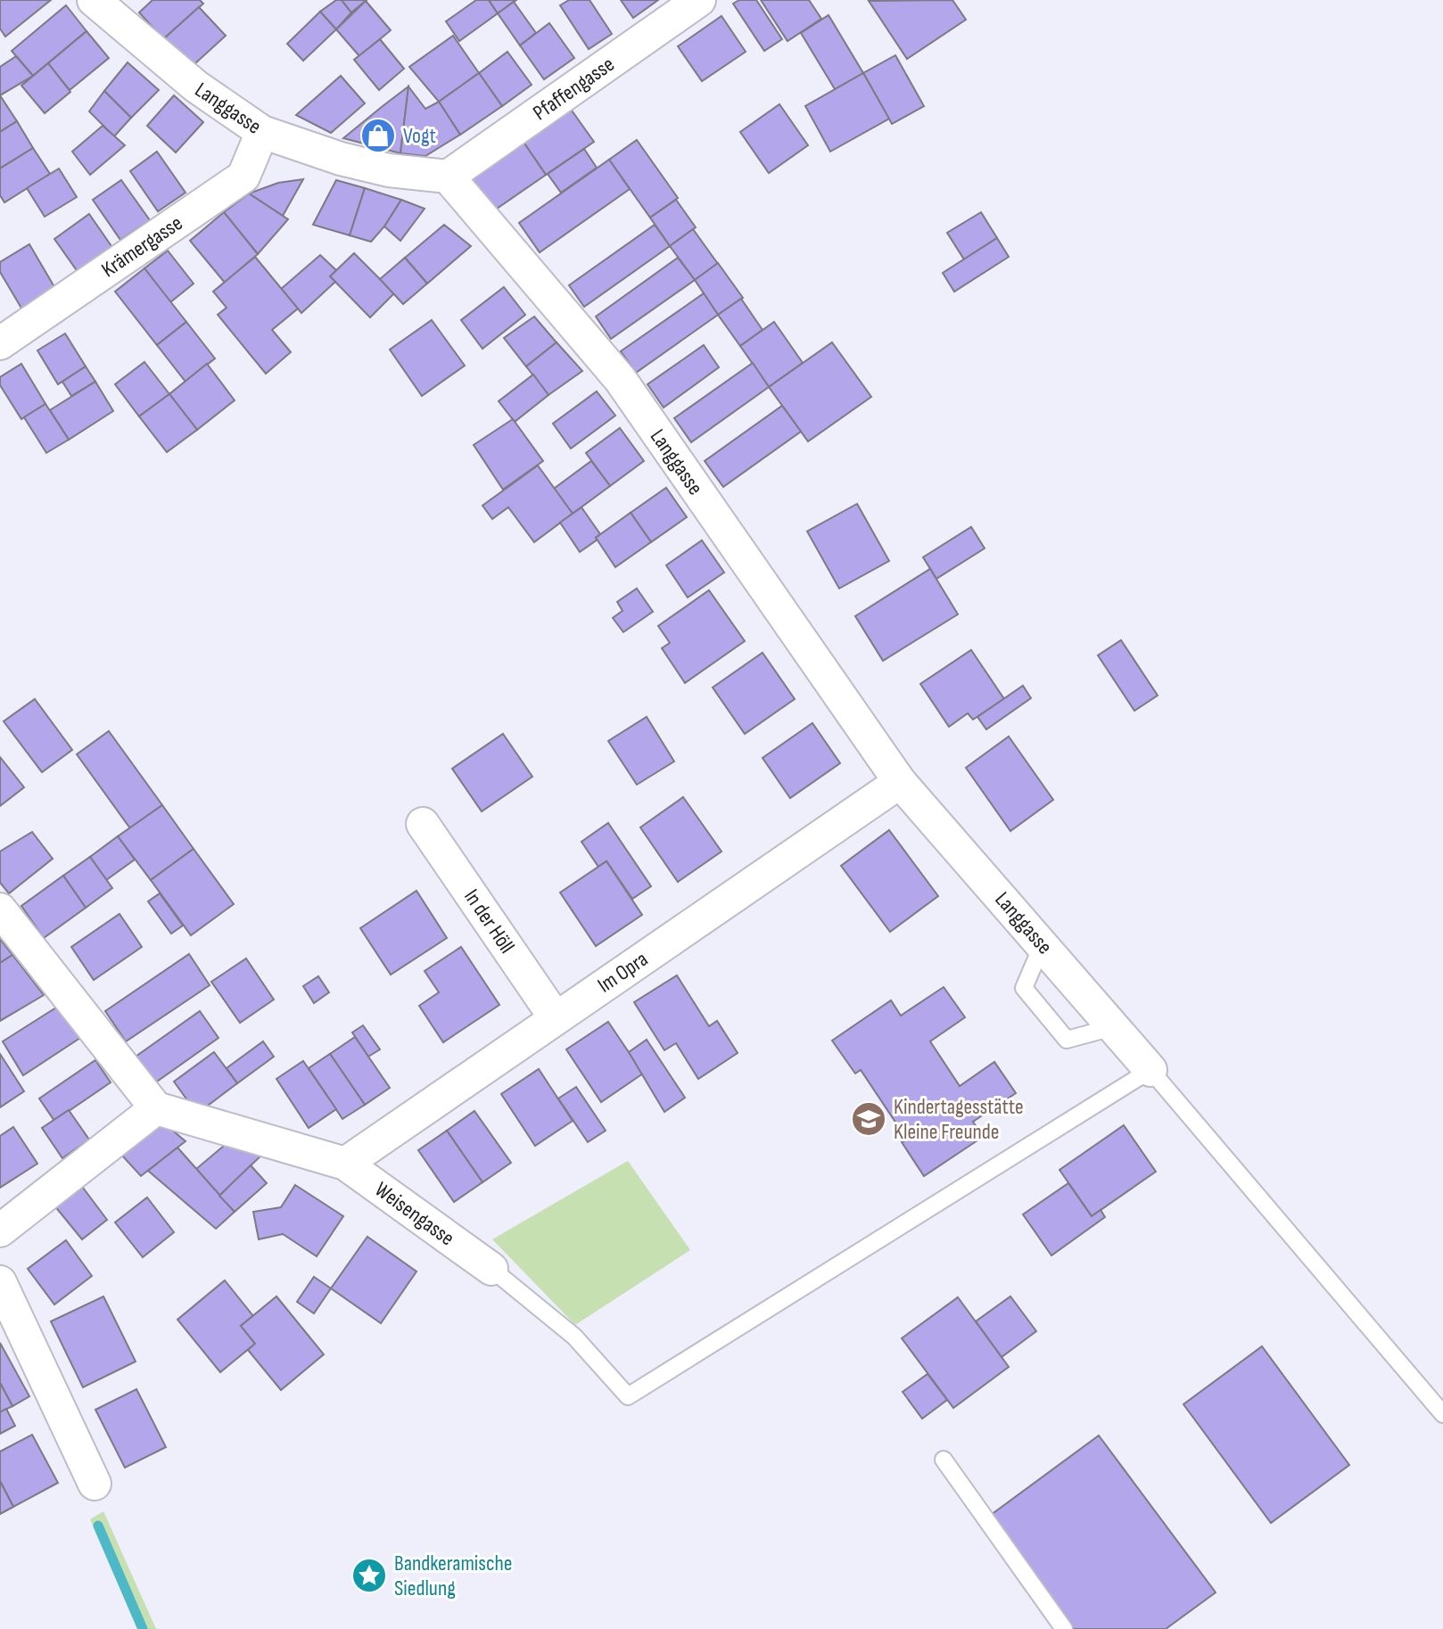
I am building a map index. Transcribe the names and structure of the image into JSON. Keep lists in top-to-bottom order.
{
  "streets": {
    "street": [
      "Pfaffengasse",
      "Langgasse",
      "Krämergasse",
      "In der Höll",
      "Im Opra",
      "Weisengasse"
    ]
  },
  "crossings": [
    ["Pfaffengasse", "Langgasse"],
    ["Langgasse", "Krämergasse"],
    ["Langgasse", "Im Opra"],
    ["Langgasse", "Weisengasse"],
    ["In der Höll", "Im Opra"],
    ["Im Opra", "Weisengasse"]
  ],
  "places": {
    "shop": ["Vogt"],
    "school or university": ["Kindertagesstätte Kleine Freunde"],
    "place": ["Bandkeramische Siedlung"]
  }
}
